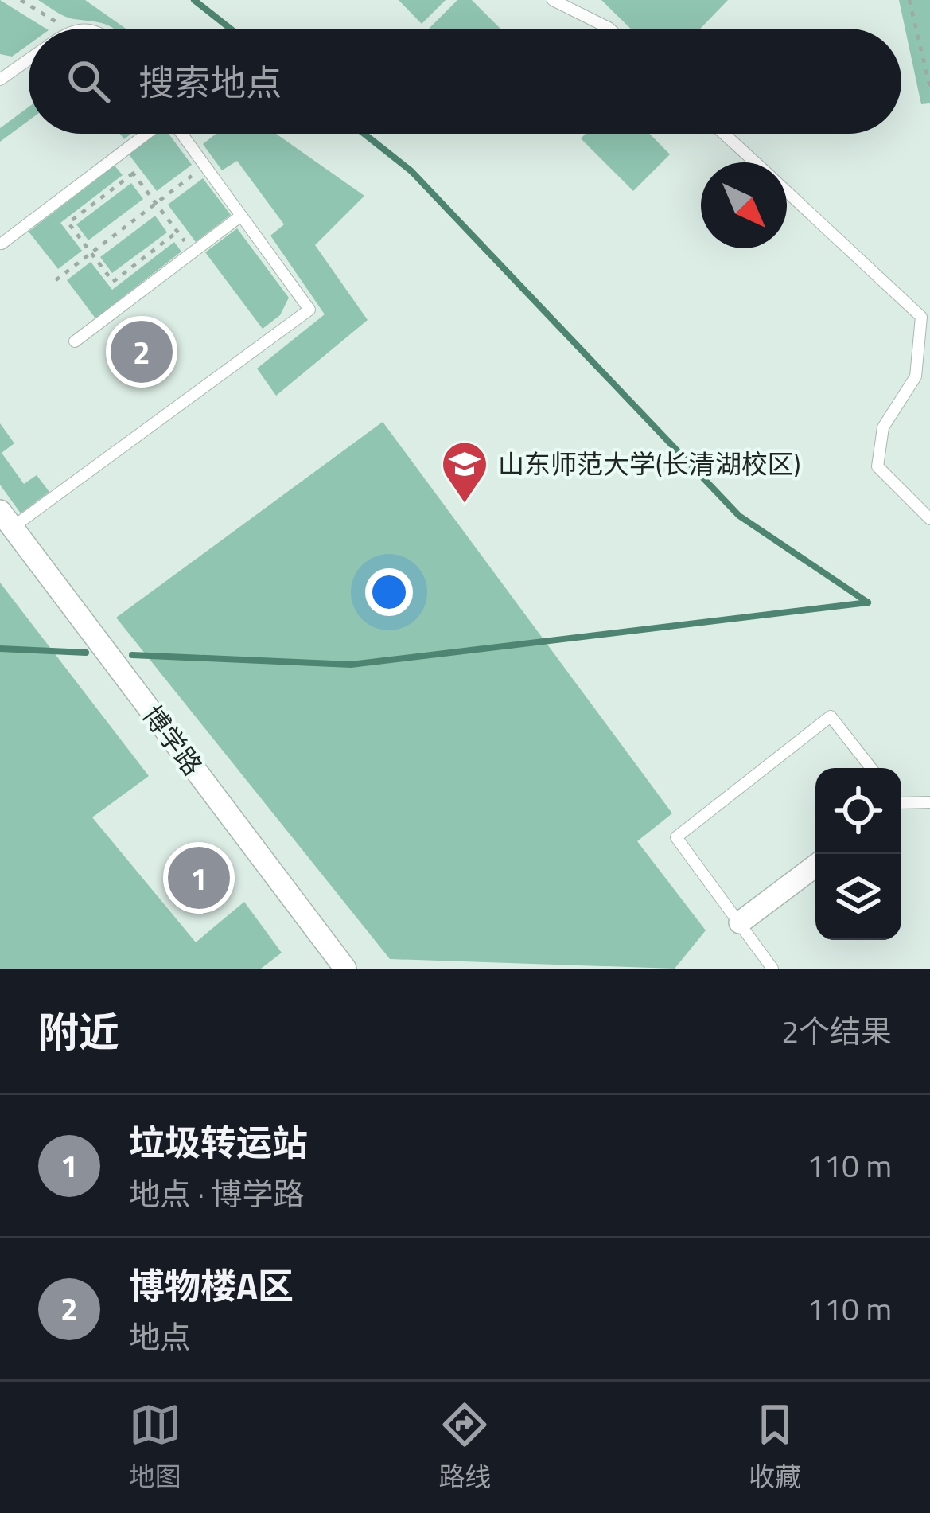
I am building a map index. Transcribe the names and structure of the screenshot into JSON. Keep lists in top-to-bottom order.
{
  "streets": {
    "street": ["博学路"]
  },
  "places": {
    "school or university": ["山东师范大学(长清湖校区)"]
  },
  "north": "bottom right",
  "page": {
    "search": "搜索地点",
    "pins": ["2", "1"],
    "heading": ["附近", "2个结果"],
    "list": [
      {
        "mark": "1",
        "name": "垃圾转运站",
        "note": "地点 · 博学路",
        "value": "110 m"
      },
      {
        "mark": "2",
        "name": "博物楼A区",
        "note": "地点",
        "value": "110 m"
      }
    ],
    "nav": ["地图", "路线", "收藏"]
  }
}
